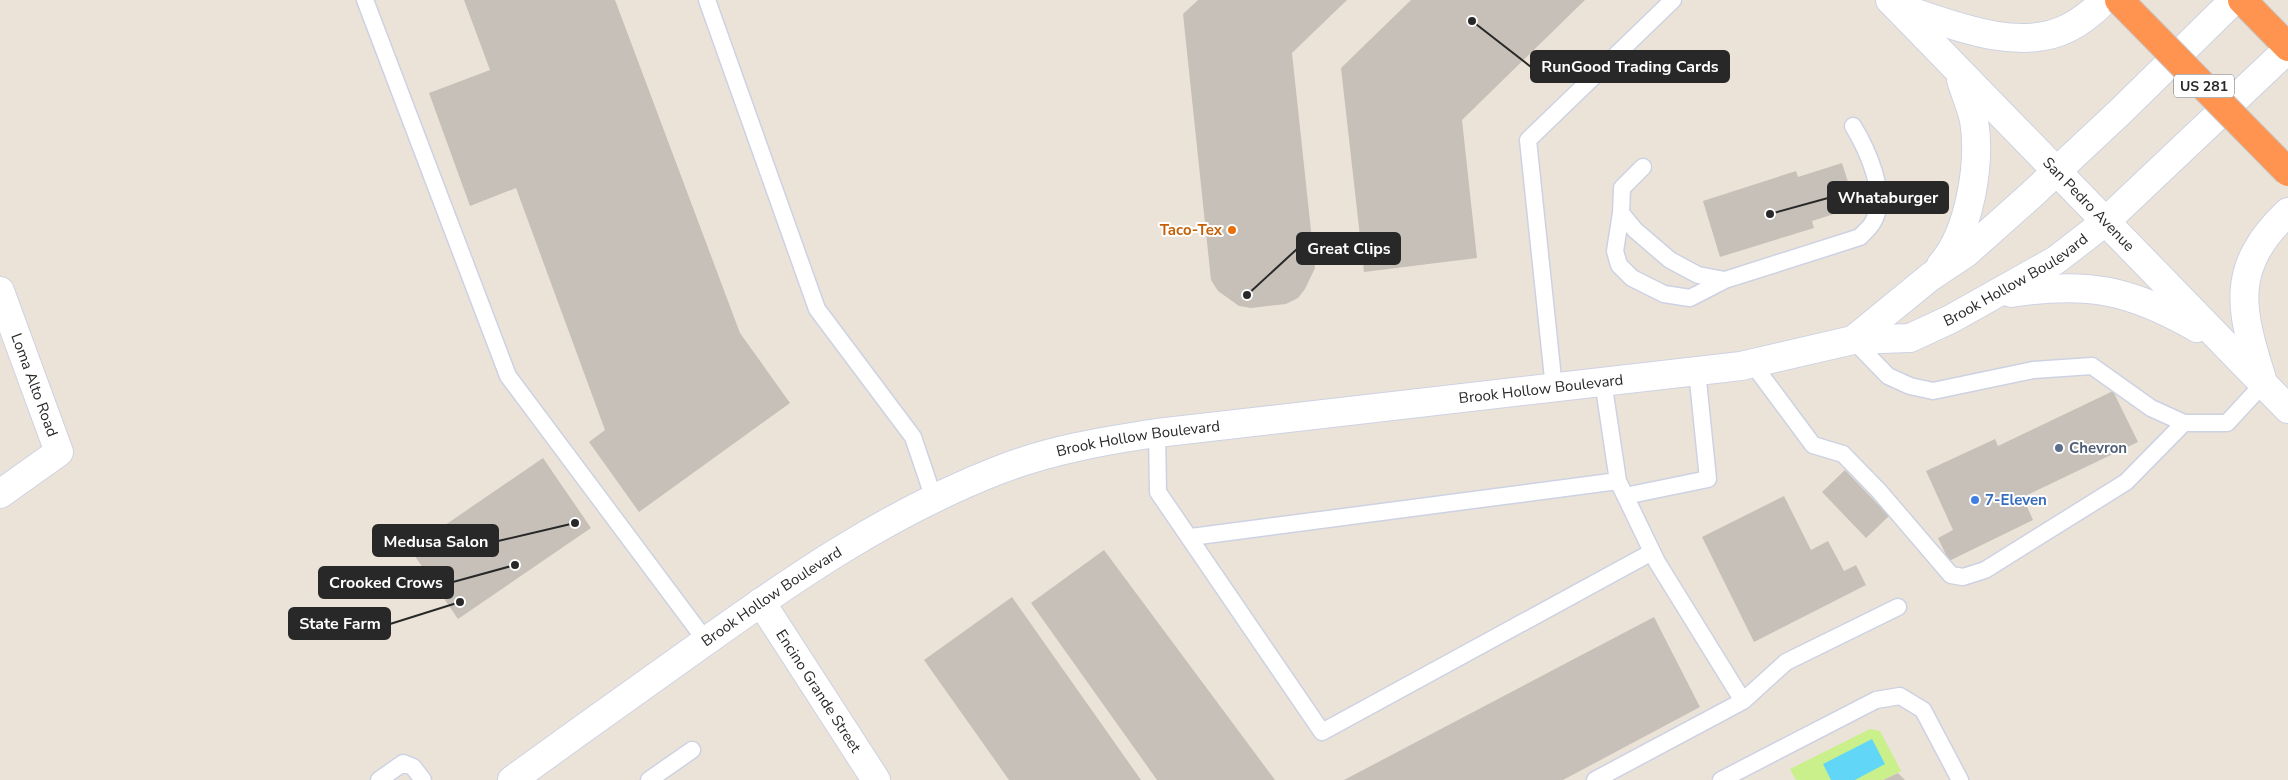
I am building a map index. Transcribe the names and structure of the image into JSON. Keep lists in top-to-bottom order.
{
  "streets": {
    "highway": ["US 281"],
    "street": [
      "San Pedro Avenue",
      "Brook Hollow Boulevard",
      "Loma Alto Road",
      "Encino Grande Street"
    ]
  },
  "crossings": [
    ["San Pedro Avenue", "Brook Hollow Boulevard"],
    ["Brook Hollow Boulevard", "Encino Grande Street"]
  ],
  "places": [
    "RunGood Trading Cards",
    "Whataburger",
    "Taco-Tex",
    "Great Clips",
    "Chevron",
    "7-Eleven",
    "Medusa Salon",
    "Crooked Crows",
    "State Farm"
  ]
}
